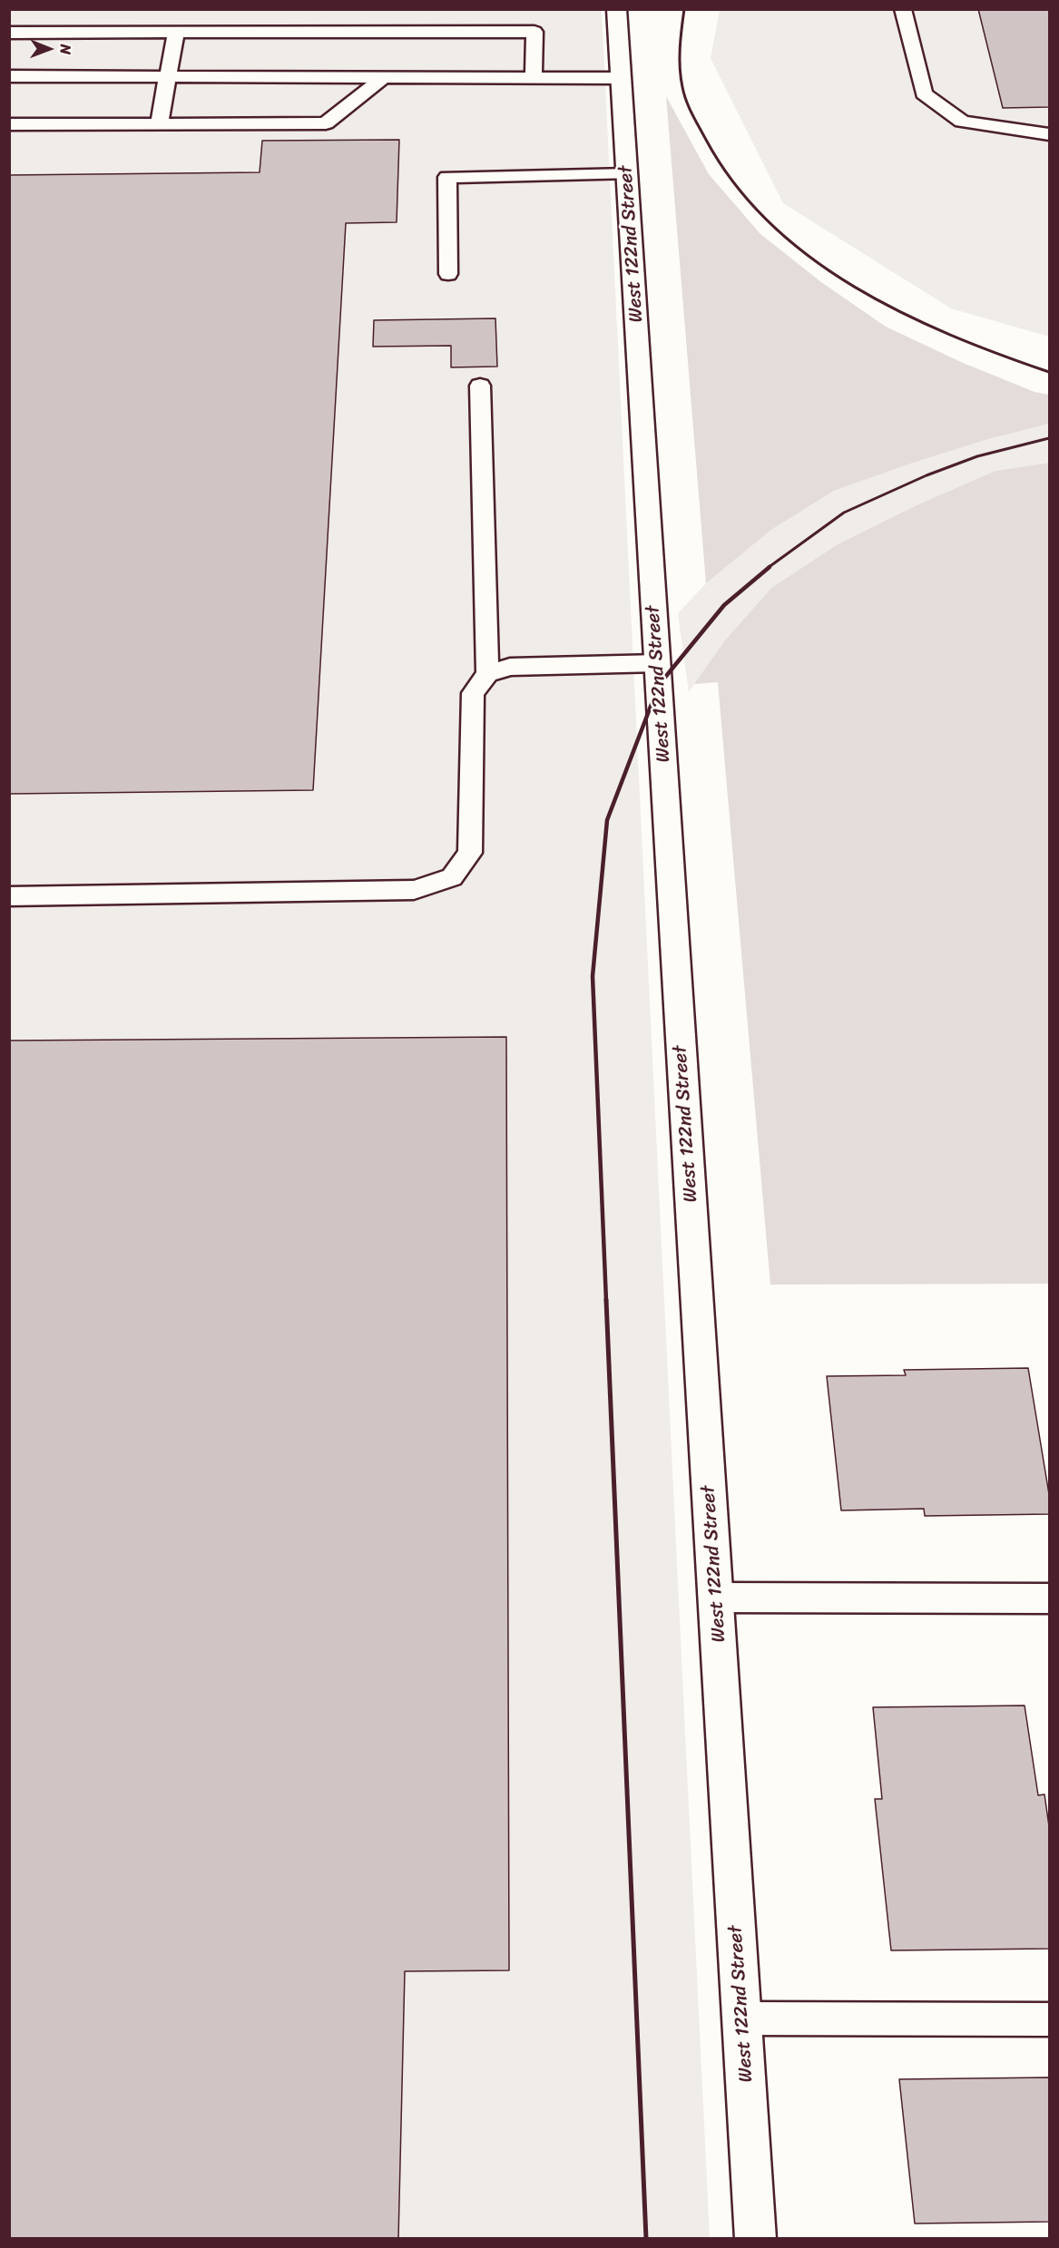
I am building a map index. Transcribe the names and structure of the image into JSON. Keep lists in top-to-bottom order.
{
  "streets": {
    "street": ["West 122nd Street"]
  },
  "north": "right"
}
